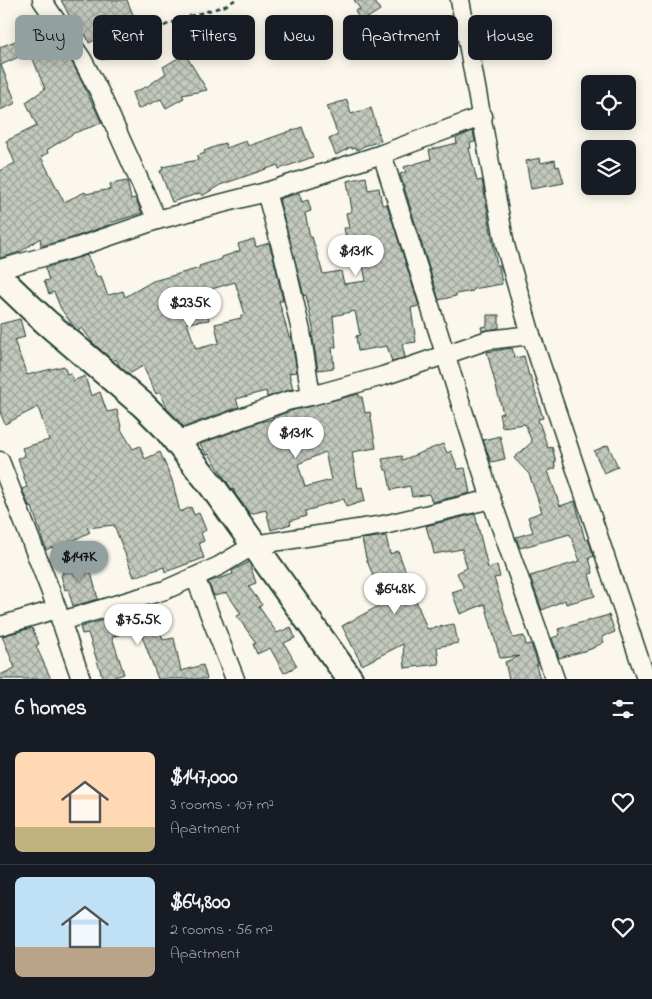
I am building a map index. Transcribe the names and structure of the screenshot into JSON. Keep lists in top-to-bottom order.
{
  "page": {
    "chip": [
      "Buy",
      "Rent",
      "Filters",
      "New",
      "Apartment",
      "House"
    ],
    "price": [
      "$131K",
      "$235K",
      "$131K",
      "$147K",
      "$64.8K",
      "$75.5K"
    ],
    "heading": "6 homes",
    "list": [
      {
        "name": "$147,000",
        "note": "3 rooms · 107 m² · Apartment"
      },
      {
        "name": "$64,800",
        "note": "2 rooms · 56 m² · Apartment"
      }
    ]
  }
}
